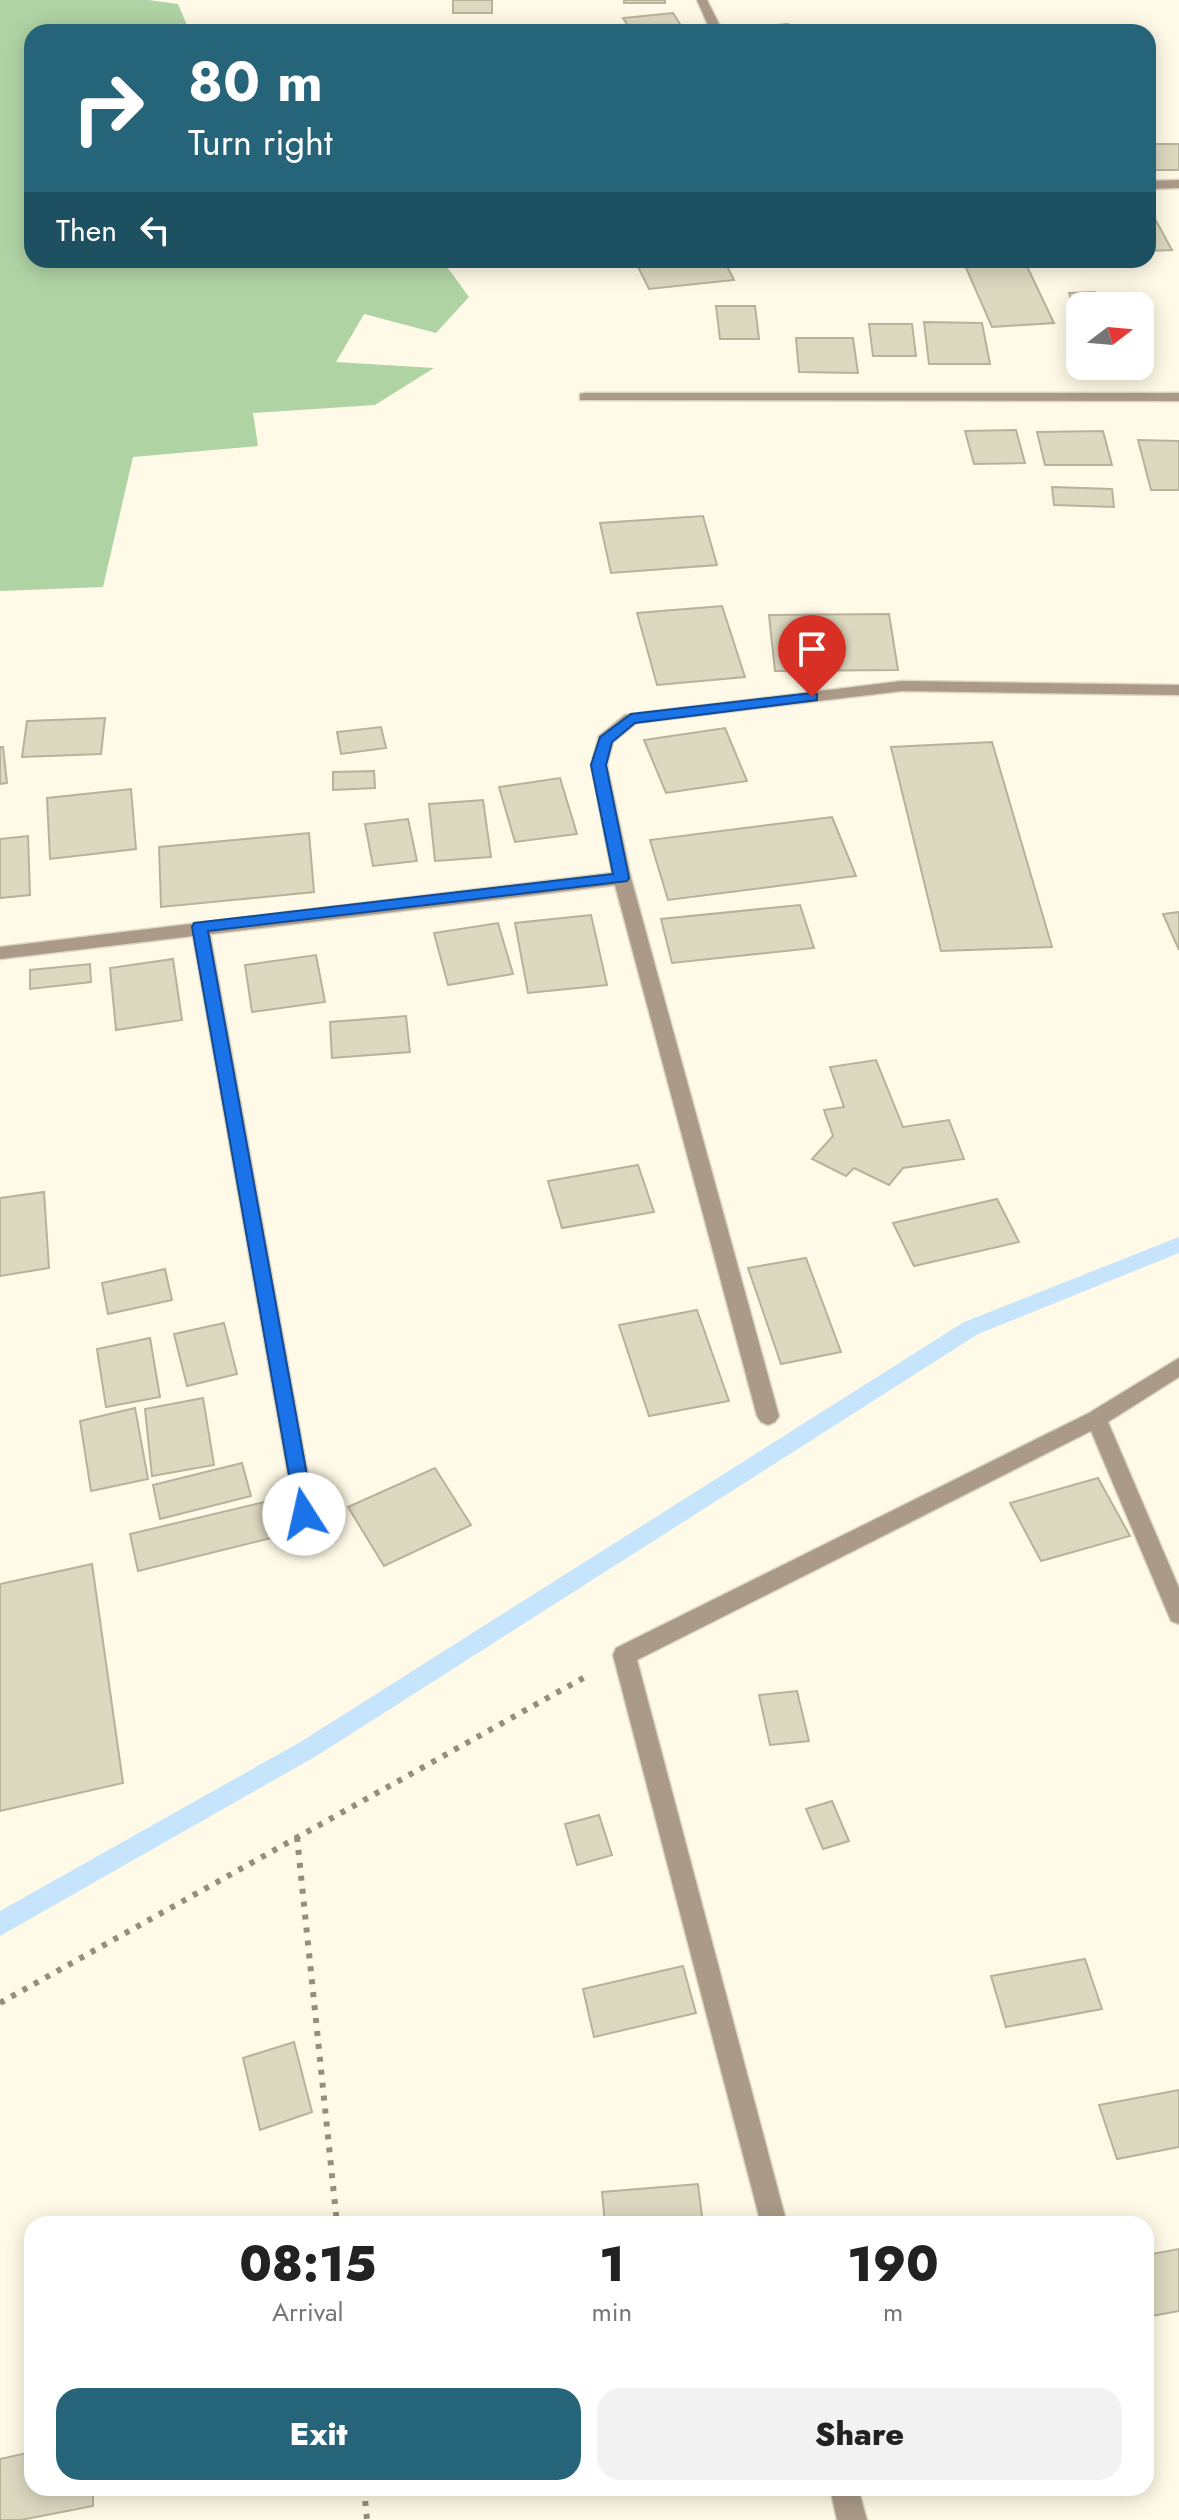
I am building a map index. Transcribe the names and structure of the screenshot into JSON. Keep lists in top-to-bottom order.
{
  "north": "right",
  "page": {
    "turn": ["80 m", "Turn right"],
    "then": "Then",
    "eta": [
      "08:15",
      "Arrival",
      "1",
      "min",
      "190",
      "m"
    ],
    "buttons": ["Exit", "Share"]
  }
}
